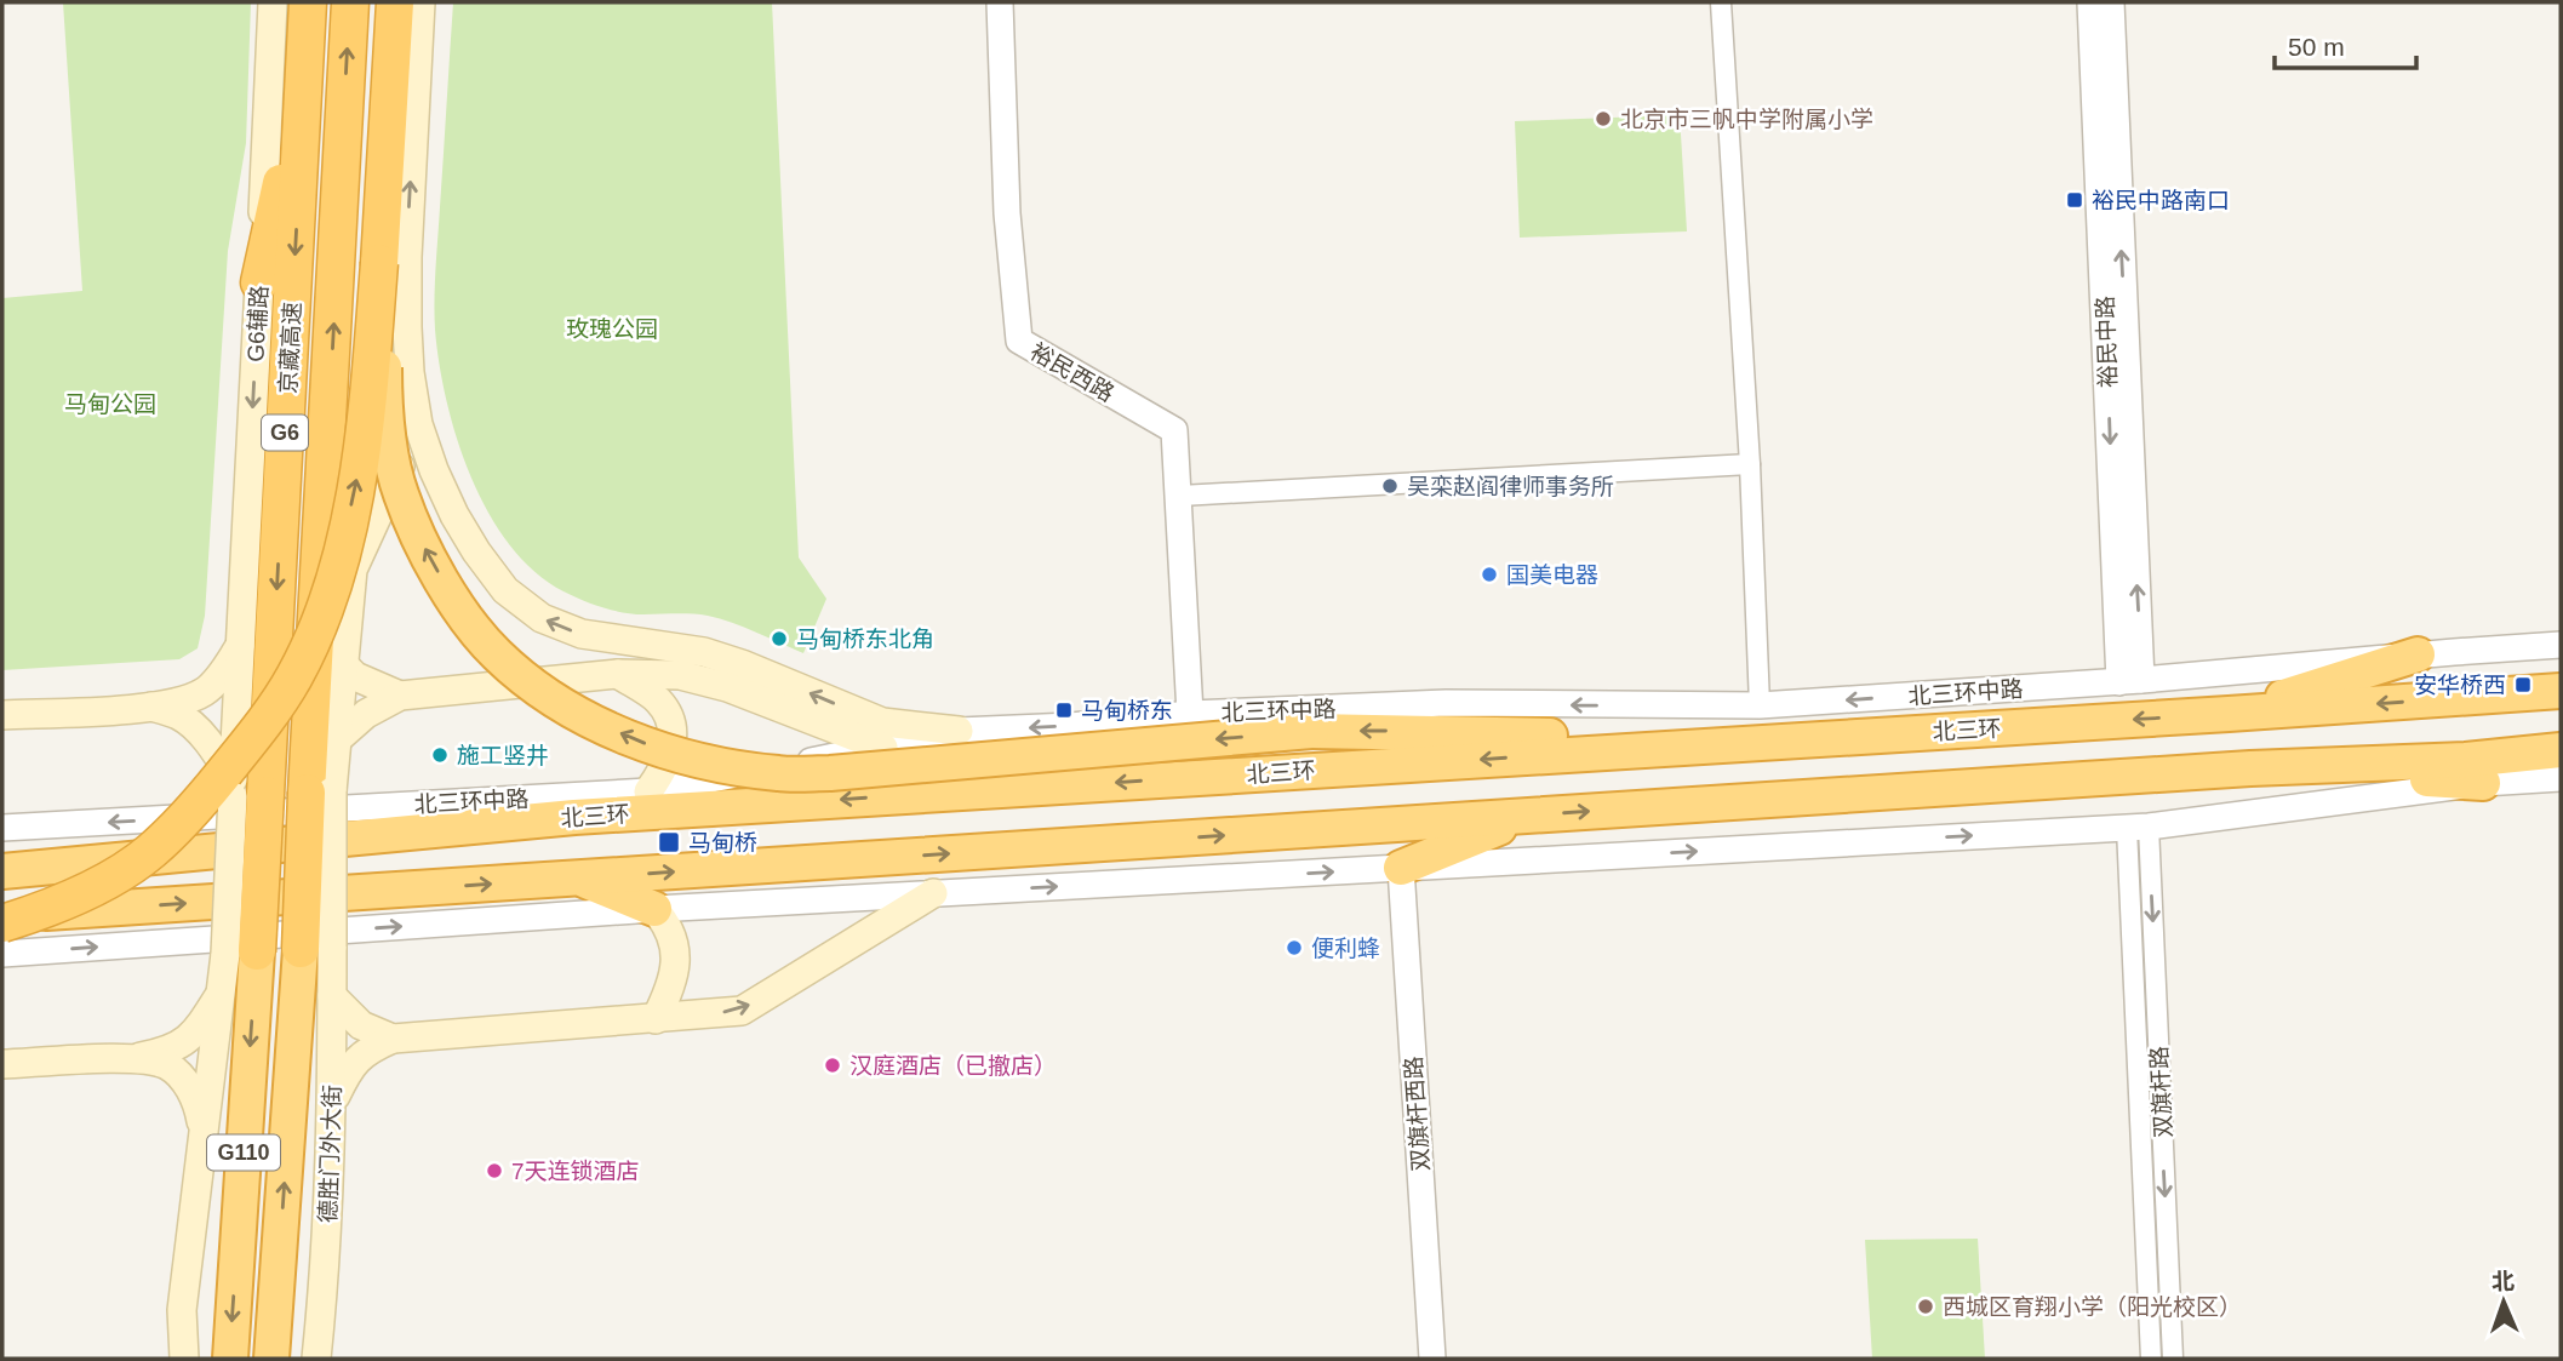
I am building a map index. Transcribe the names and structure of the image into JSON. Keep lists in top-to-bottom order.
{
  "streets": {
    "highway": [
      "京藏高速",
      "G6",
      "北三环",
      "G110",
      "德胜门外大街"
    ],
    "main road": ["G6辅路"],
    "street": [
      "裕民中路",
      "裕民西路",
      "北三环中路",
      "双旗杆路",
      "双旗杆西路"
    ]
  },
  "crossings": [
    ["G6辅路", "京藏高速"],
    ["G6辅路", "G6"],
    ["裕民中路", "北三环中路"],
    ["京藏高速", "G6"],
    ["裕民西路", "北三环中路"],
    ["G6", "G110"],
    ["G6", "德胜门外大街"]
  ],
  "parks": ["玫瑰公园", "马甸公园"],
  "places": {
    "other": [
      "北京市三帆中学附属小学",
      "吴栾赵阎律师事务所",
      "国美电器",
      "马甸桥东北角",
      "施工竖井",
      "便利蜂",
      "汉庭酒店（已撤店）",
      "7天连锁酒店",
      "西城区育翔小学（阳光校区）"
    ],
    "transit": [
      "裕民中路南口",
      "安华桥西",
      "马甸桥东",
      "马甸桥"
    ]
  },
  "scale_bar": "50 m",
  "north": "top"
}
